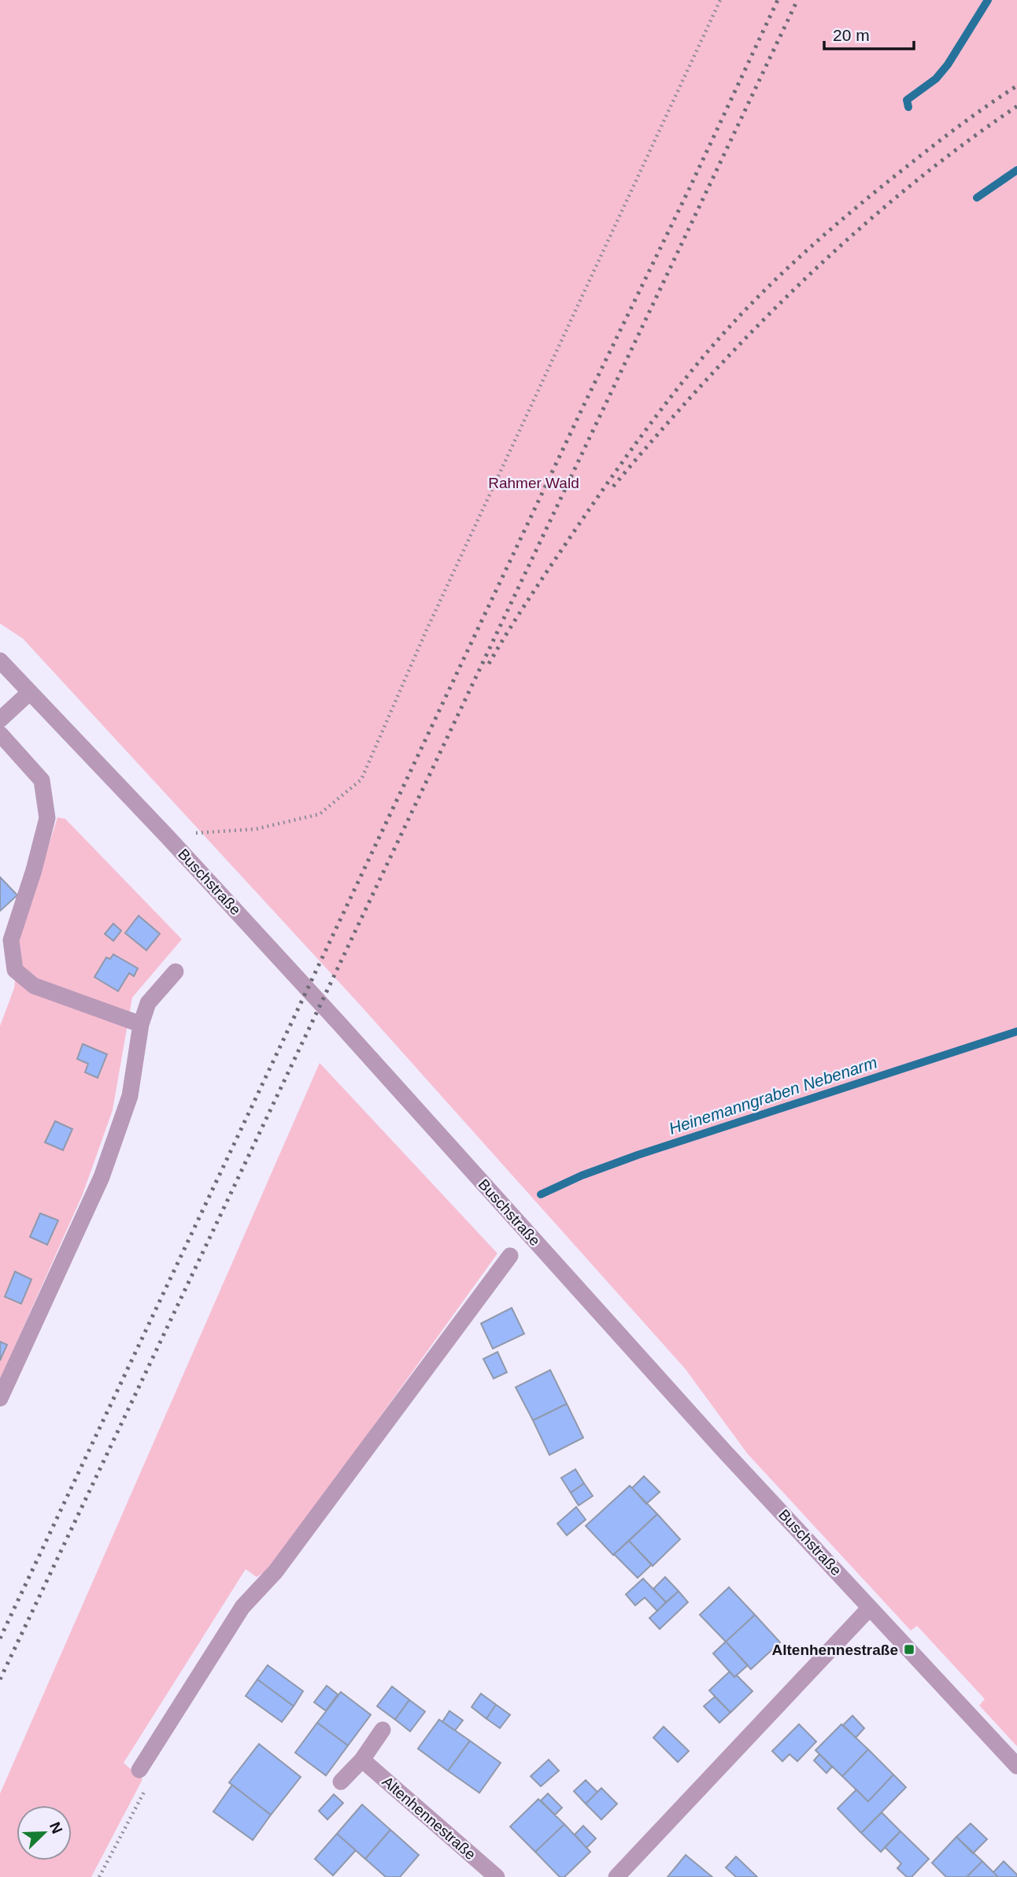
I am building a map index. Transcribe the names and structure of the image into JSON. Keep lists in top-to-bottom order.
{
  "streets": {
    "street": ["Buschstraße", "Altenhennestraße"]
  },
  "water": ["Heinemanngraben Nebenarm"],
  "parks": ["Rahmer Wald"],
  "places": {
    "transit": ["Altenhennestraße"]
  },
  "scale_bar": "20 m",
  "north": "top right"
}
